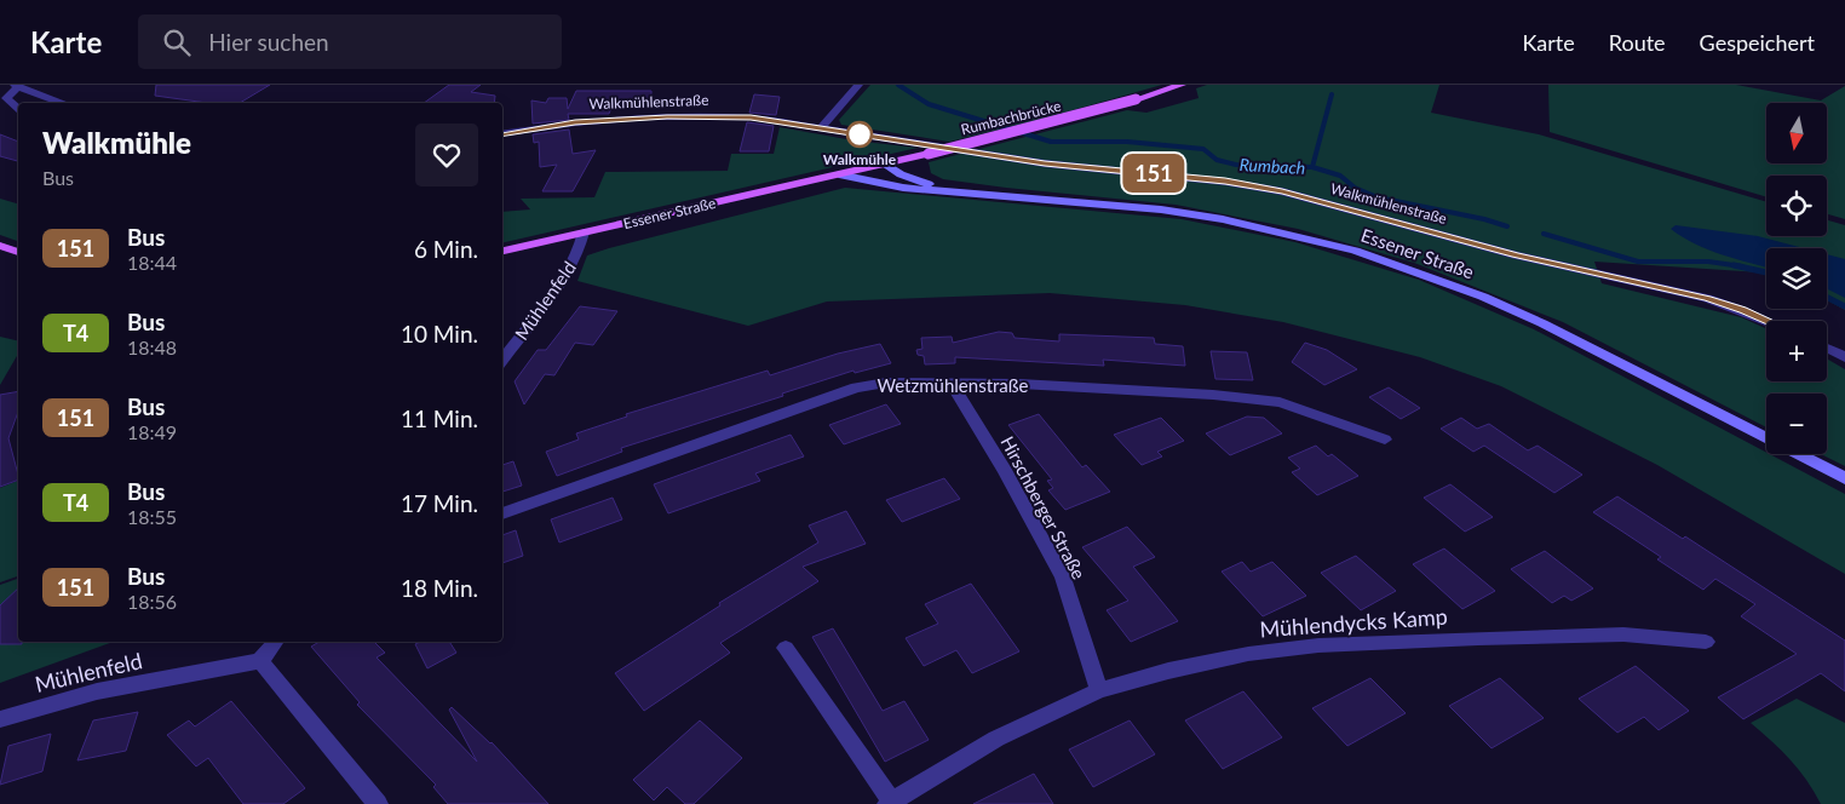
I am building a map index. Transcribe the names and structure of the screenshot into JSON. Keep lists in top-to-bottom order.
{
  "streets": {
    "main road": ["Rumbachbrücke", "Essener Straße"],
    "street": [
      "Walkmühlenstraße",
      "Mühlenfeld",
      "Wetzmühlenstraße",
      "Hirschberger Straße",
      "Mühlendycks Kamp"
    ]
  },
  "crossings": [
    ["Rumbachbrücke", "Essener Straße"],
    ["Essener Straße", "Mühlenfeld"],
    ["Wetzmühlenstraße", "Hirschberger Straße"],
    ["Hirschberger Straße", "Mühlendycks Kamp"]
  ],
  "water": ["Rumbach"],
  "places": ["Walkmühle"],
  "lines": ["bus line 151"],
  "north": "bottom",
  "page": {
    "header": "Karte",
    "search": "Hier suchen",
    "nav": ["Karte", "Route", "Gespeichert"],
    "on_map": "151",
    "map_buttons": ["+", "−"],
    "heading": ["Walkmühle", "Bus"],
    "list": [
      {
        "mark": "151",
        "name": "Bus",
        "note": "18:44",
        "value": "6 Min."
      },
      {
        "mark": "T4",
        "name": "Bus",
        "note": "18:48",
        "value": "10 Min."
      },
      {
        "mark": "151",
        "name": "Bus",
        "note": "18:49",
        "value": "11 Min."
      },
      {
        "mark": "T4",
        "name": "Bus",
        "note": "18:55",
        "value": "17 Min."
      },
      {
        "mark": "151",
        "name": "Bus",
        "note": "18:56",
        "value": "18 Min."
      }
    ]
  }
}
